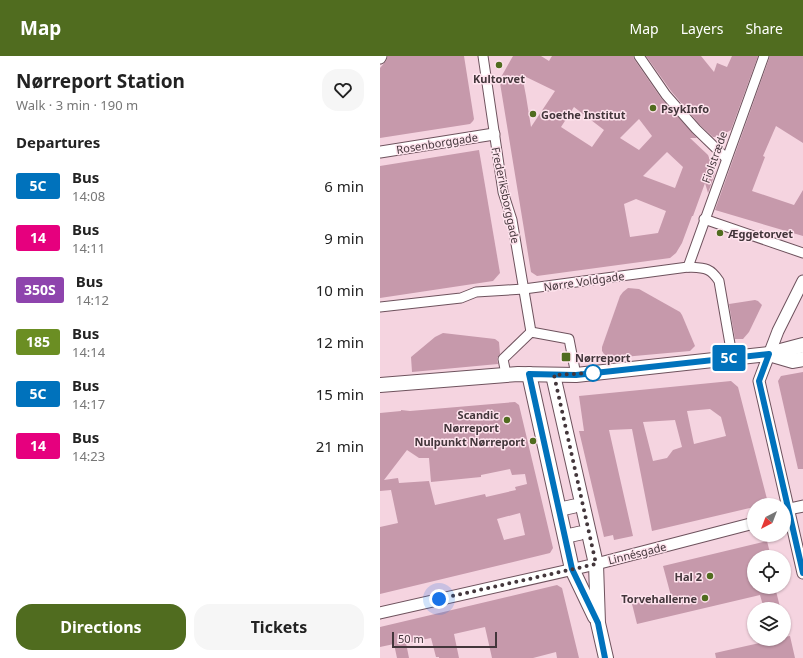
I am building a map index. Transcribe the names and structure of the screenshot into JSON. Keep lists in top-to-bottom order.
{
  "streets": {
    "street": [
      "Rosenborggade",
      "Fiolstræde",
      "Frederiksborggade",
      "Nørre Voldgade",
      "Linnésgade"
    ]
  },
  "crossings": [
    ["Rosenborggade", "Frederiksborggade"],
    ["Fiolstræde", "Nørre Voldgade"],
    ["Frederiksborggade", "Nørre Voldgade"]
  ],
  "places": {
    "other": [
      "Kultorvet",
      "PsykInfo",
      "Goethe Institut",
      "Æggetorvet",
      "Scandic Nørreport",
      "Nulpunkt Nørreport",
      "Hal 2",
      "Torvehallerne"
    ],
    "transit": ["Nørreport"]
  },
  "lines": ["bus line 5C"],
  "scale_bar": "50 m",
  "north": "bottom left",
  "page": {
    "header": "Map",
    "nav": ["Map", "Layers", "Share"],
    "heading": [
      ["Nørreport Station", "Walk · 3 min · 190 m"],
      "Departures"
    ],
    "on_map": "5C",
    "list": [
      {
        "mark": "5C",
        "name": "Bus",
        "note": "14:08",
        "value": "6 min"
      },
      {
        "mark": "14",
        "name": "Bus",
        "note": "14:11",
        "value": "9 min"
      },
      {
        "mark": "350S",
        "name": "Bus",
        "note": "14:12",
        "value": "10 min"
      },
      {
        "mark": "185",
        "name": "Bus",
        "note": "14:14",
        "value": "12 min"
      },
      {
        "mark": "5C",
        "name": "Bus",
        "note": "14:17",
        "value": "15 min"
      },
      {
        "mark": "14",
        "name": "Bus",
        "note": "14:23",
        "value": "21 min"
      }
    ],
    "buttons": ["Directions", "Tickets"],
    "scale": "50 m"
  }
}
